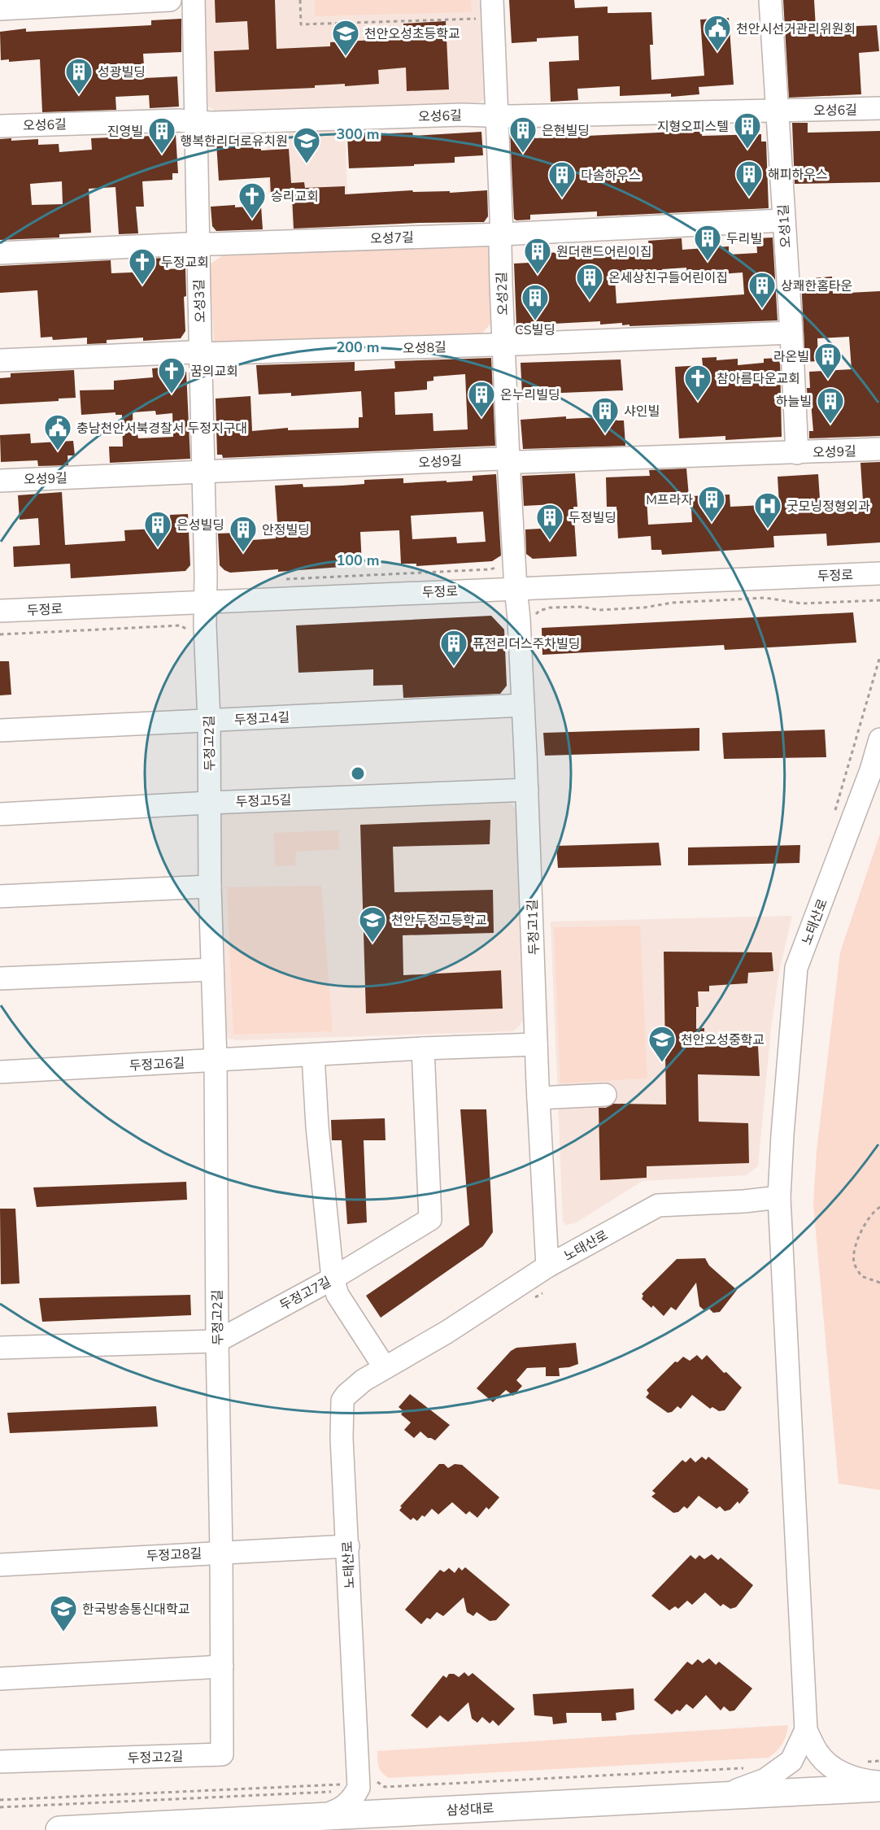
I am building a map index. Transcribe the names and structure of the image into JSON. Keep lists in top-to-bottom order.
{
  "streets": {
    "main road": ["삼성대로"],
    "street": [
      "오성6길",
      "오성1길",
      "오성7길",
      "오성2길",
      "오성3길",
      "오성8길",
      "오성9길",
      "두정로",
      "두정고4길",
      "두정고2길",
      "두정고5길",
      "노태산로",
      "두정고1길",
      "두정고6길",
      "두정고7길",
      "두정고8길"
    ]
  },
  "crossings": [
    ["오성6길", "오성1길"],
    ["오성6길", "오성2길"],
    ["오성6길", "오성3길"],
    ["오성1길", "오성7길"],
    ["오성1길", "오성8길"],
    ["오성1길", "오성9길"],
    ["오성7길", "오성2길"],
    ["오성7길", "오성3길"],
    ["오성2길", "오성8길"],
    ["오성2길", "오성9길"],
    ["오성2길", "두정로"],
    ["오성2길", "두정고1길"],
    ["오성3길", "오성8길"],
    ["오성3길", "오성9길"],
    ["오성3길", "두정로"],
    ["오성3길", "두정고2길"],
    ["두정로", "두정고2길"],
    ["두정로", "두정고1길"],
    ["두정고4길", "두정고2길"],
    ["두정고4길", "두정고1길"],
    ["두정고2길", "두정고5길"],
    ["두정고2길", "두정고6길"],
    ["두정고2길", "두정고7길"],
    ["두정고2길", "두정고8길"],
    ["두정고5길", "두정고1길"],
    ["노태산로", "두정고1길"],
    ["노태산로", "두정고8길"],
    ["두정고1길", "두정고6길"],
    ["두정고6길", "두정고7길"]
  ],
  "places": {
    "public building": ["천안시선거관리위원회", "충남천안서북경찰서 두정지구대"],
    "school or university": [
      "천안오성초등학교",
      "행복한리더로유치원",
      "천안두정고등학교",
      "천안오성중학교",
      "한국방송통신대학교"
    ],
    "building": [
      "성광빌딩",
      "지형오피스텔",
      "은현빌딩",
      "진영빌",
      "해피하우스",
      "다솜하우스",
      "두리빌",
      "원더랜드어린이집",
      "온세상친구들어린이집",
      "상쾌한홈타운",
      "CS빌딩",
      "라온빌",
      "온누리빌딩",
      "하늘빌",
      "샤인빌",
      "M프라자",
      "두정빌딩",
      "은성빌딩",
      "안정빌딩",
      "퓨전리더스주차빌딩"
    ],
    "church": [
      "승리교회",
      "두정교회",
      "꿈의교회",
      "참아름다운교회"
    ],
    "hospital": ["굿모닝정형외과"]
  },
  "rings": ["300 m", "200 m", "100 m"]
}
